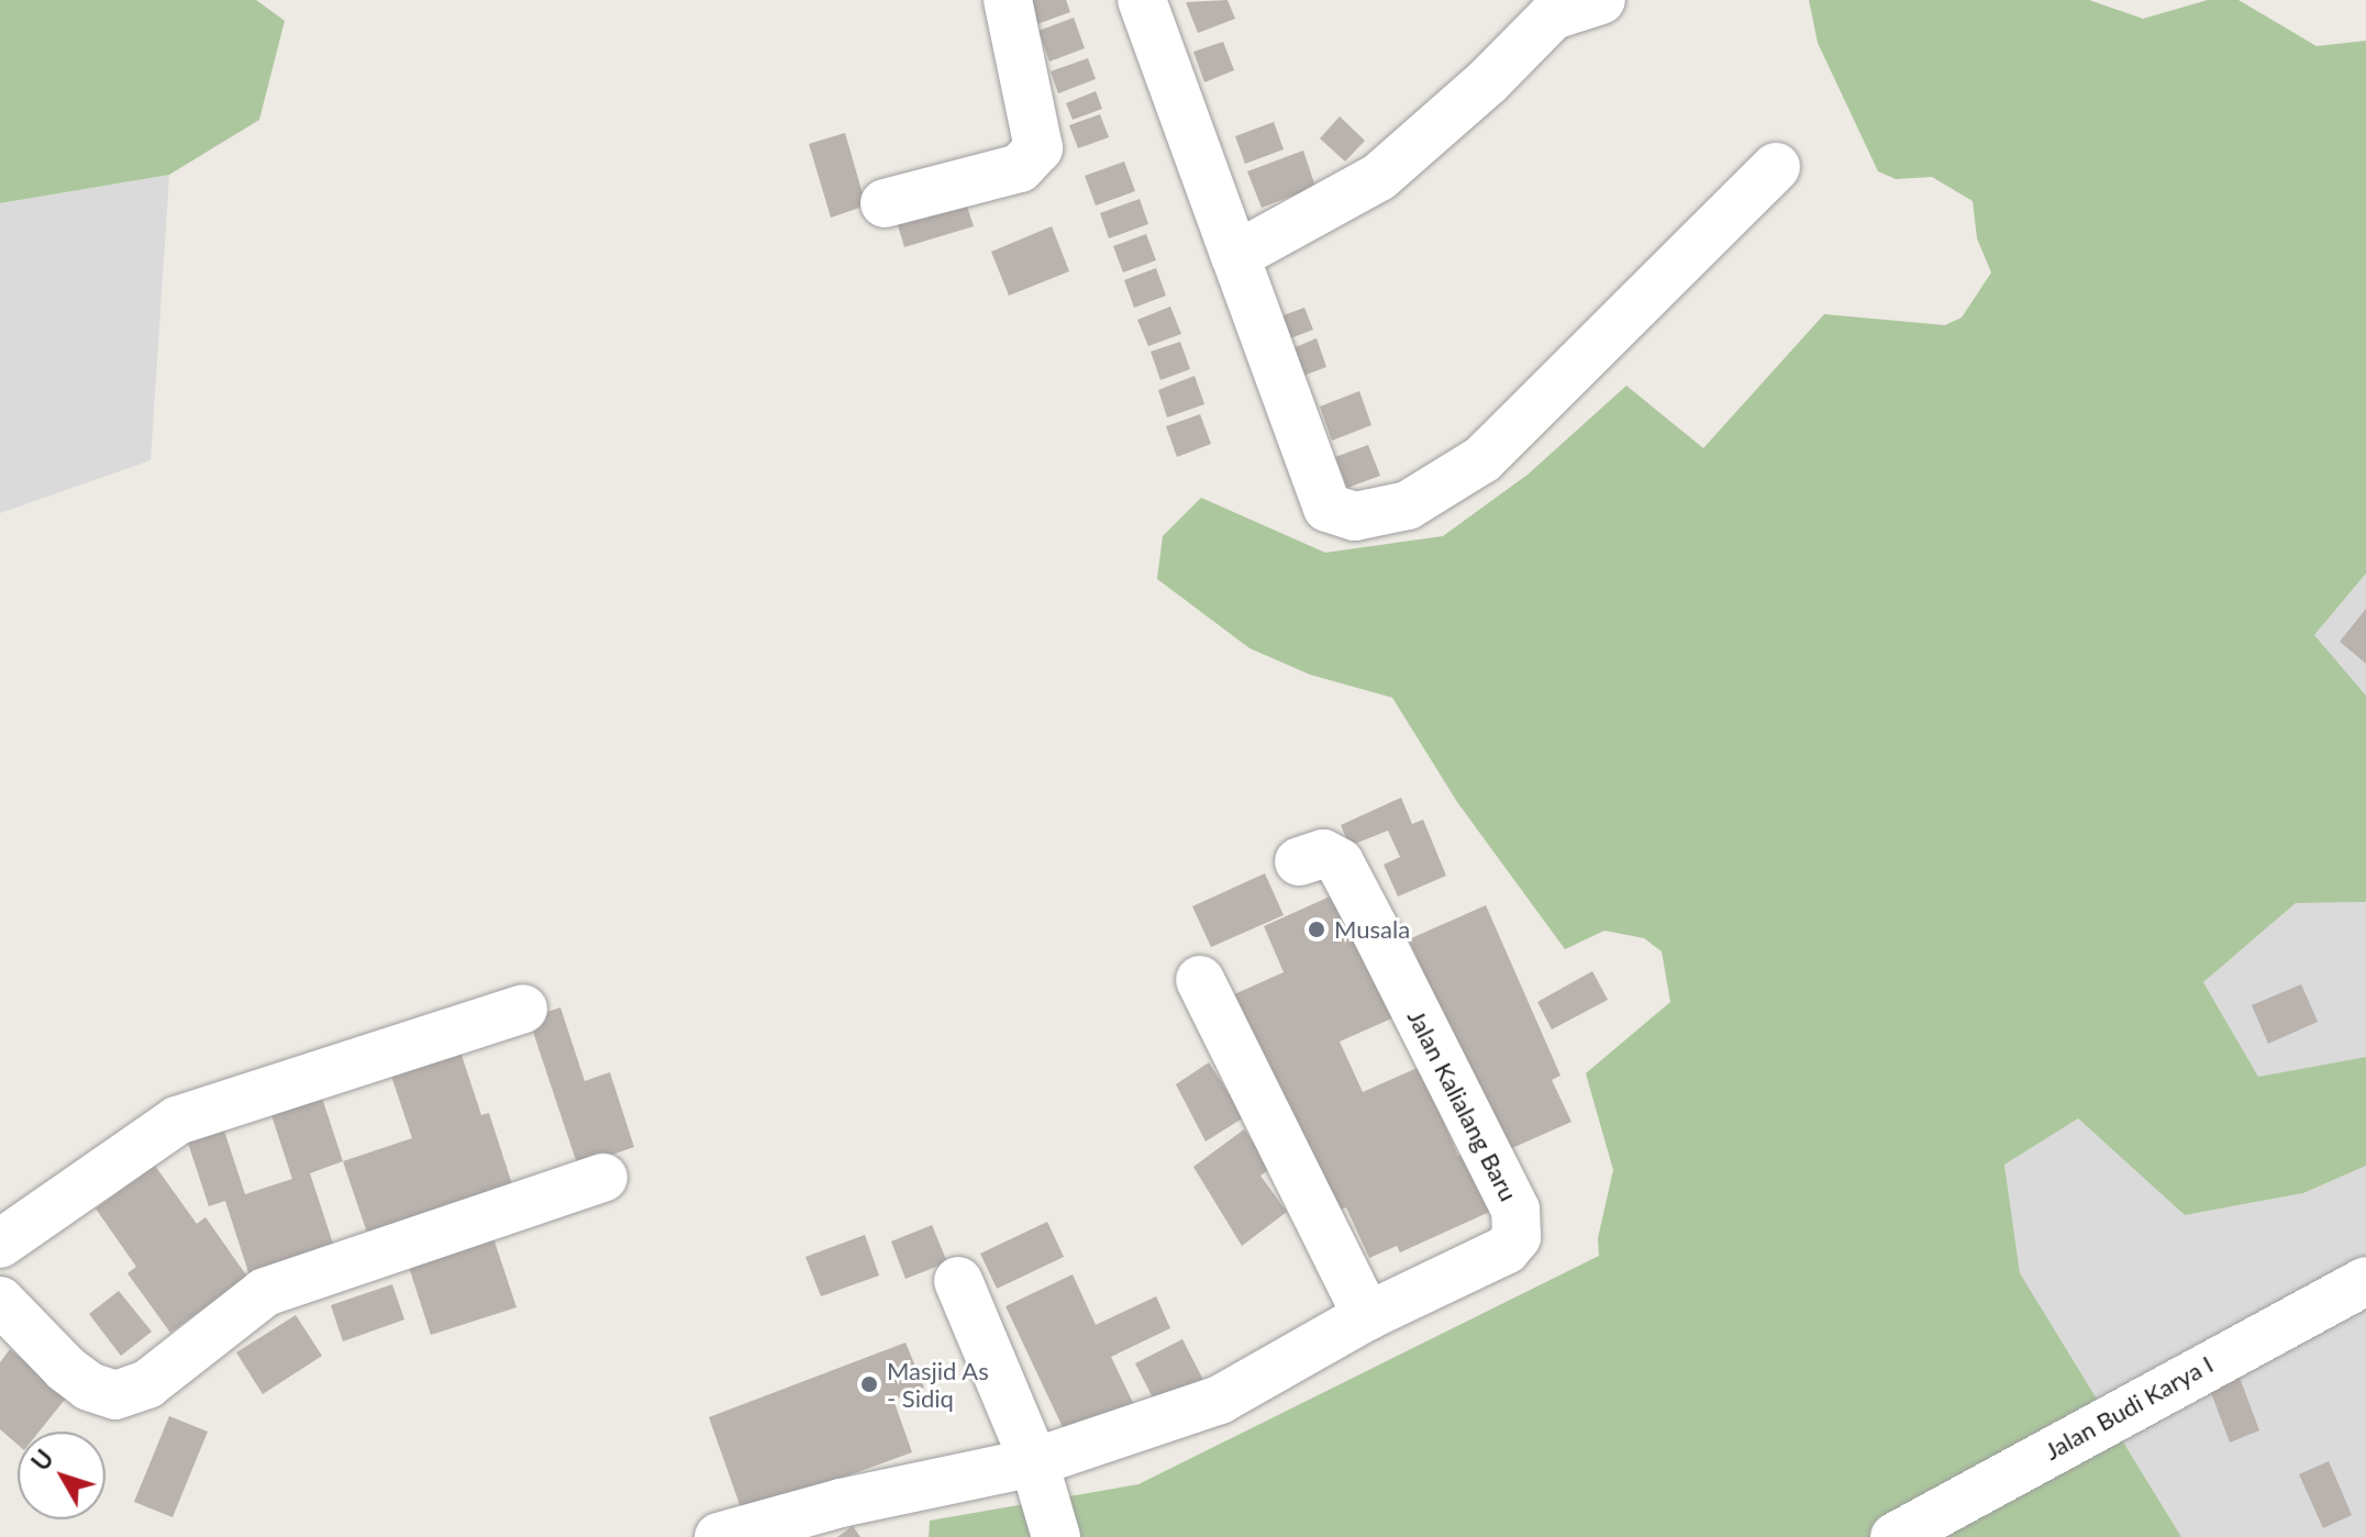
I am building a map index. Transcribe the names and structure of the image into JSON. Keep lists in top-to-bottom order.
{
  "streets": {
    "street": ["Jalan Kalialang Baru", "Jalan Budi Karya I"]
  },
  "places": ["Musala", "Masjid As - Sidiq"],
  "north": "top left"
}
